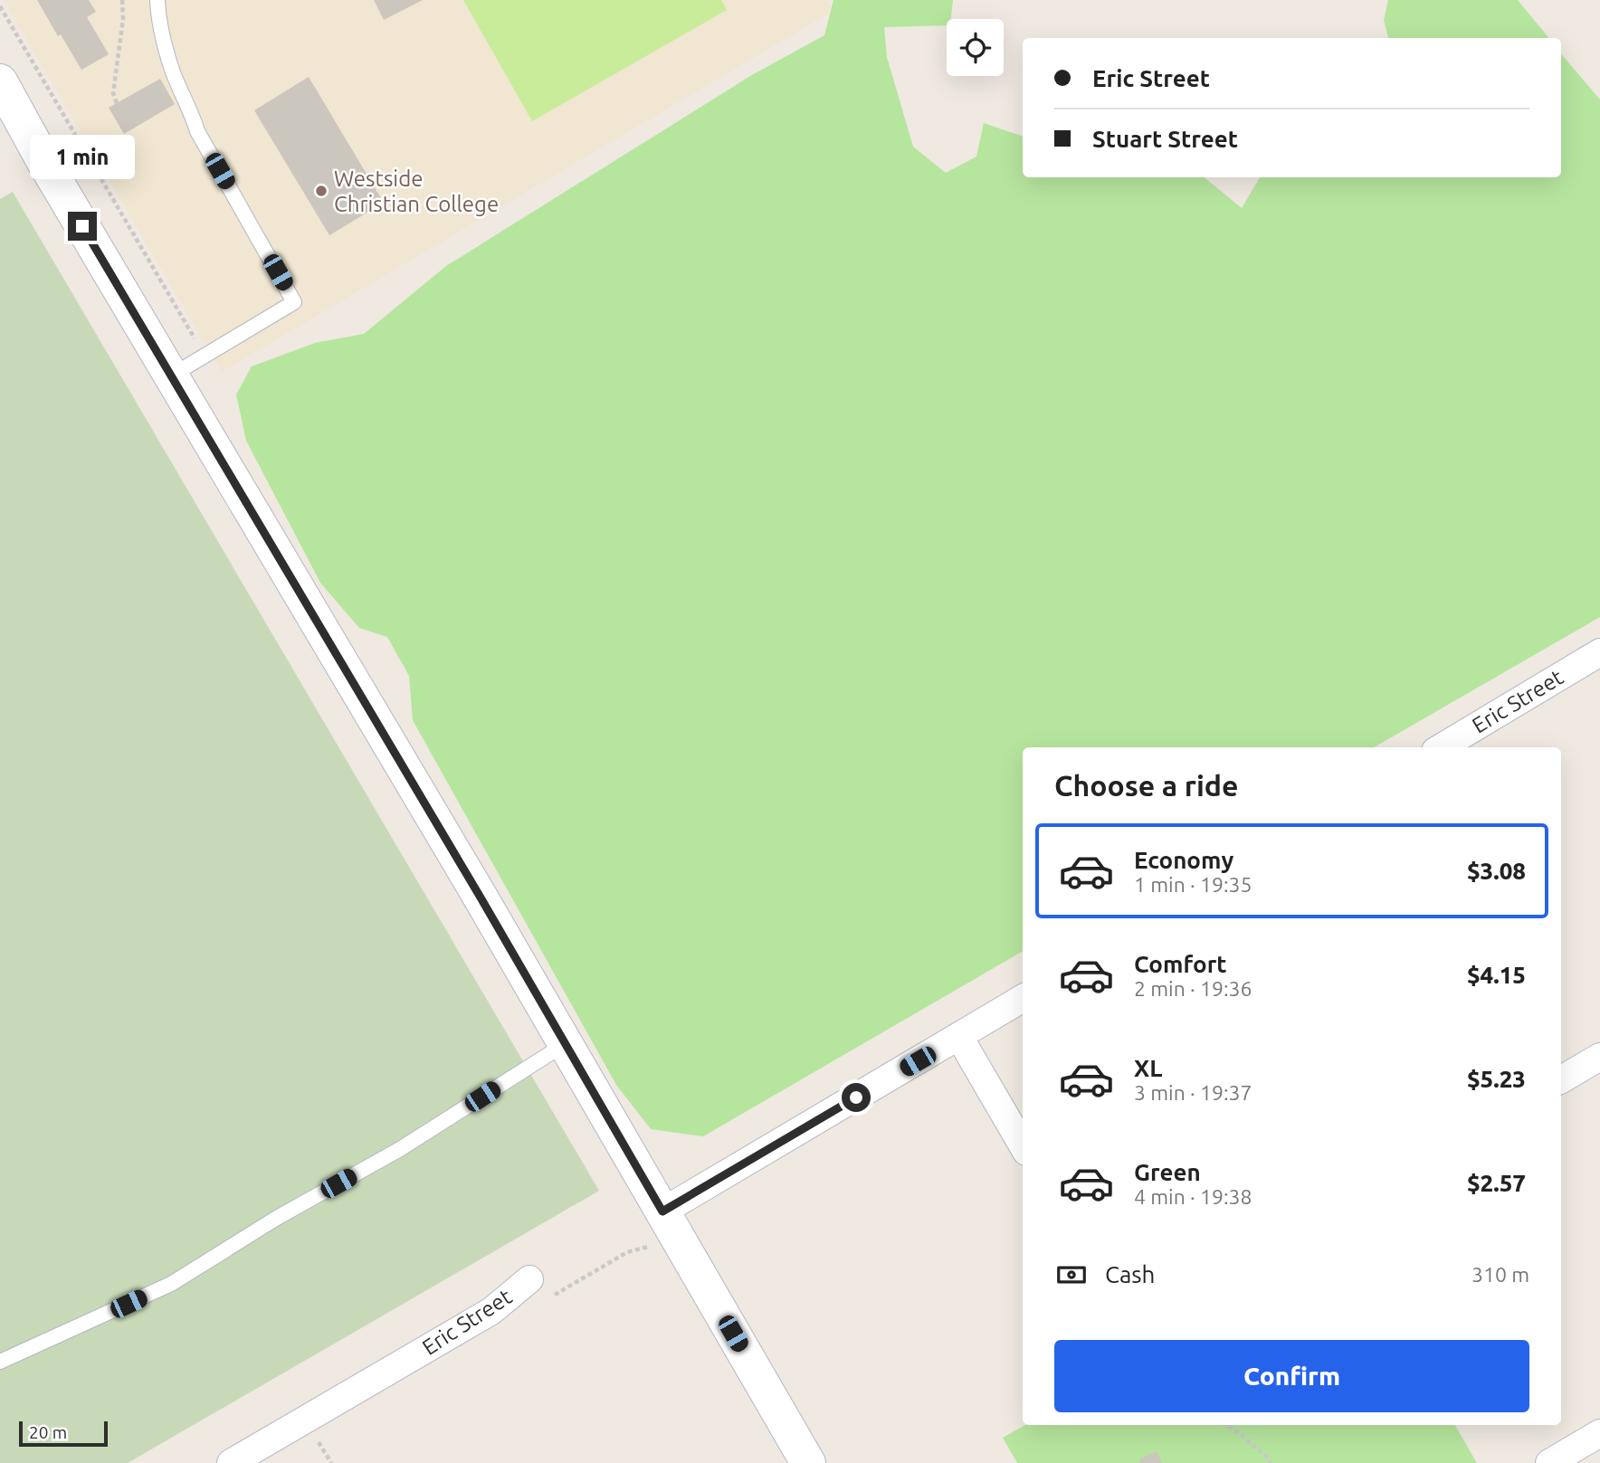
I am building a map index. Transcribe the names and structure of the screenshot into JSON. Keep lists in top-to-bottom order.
{
  "streets": {
    "street": ["Eric Street"]
  },
  "places": ["Westside Christian College"],
  "scale_bar": "20 m",
  "page": {
    "banner": ["Eric Street", "Stuart Street"],
    "bubble": "1 min",
    "heading": "Choose a ride",
    "list": [
      {
        "name": "Economy",
        "note": "1 min · 19:35",
        "value": "$3.08"
      },
      {
        "name": "Comfort",
        "note": "2 min · 19:36",
        "value": "$4.15"
      },
      {
        "name": "XL",
        "note": "3 min · 19:37",
        "value": "$5.23"
      },
      {
        "name": "Green",
        "note": "4 min · 19:38",
        "value": "$2.57"
      }
    ],
    "pay": ["Cash", "310 m"],
    "buttons": "Confirm",
    "scale": "20 m"
  }
}
